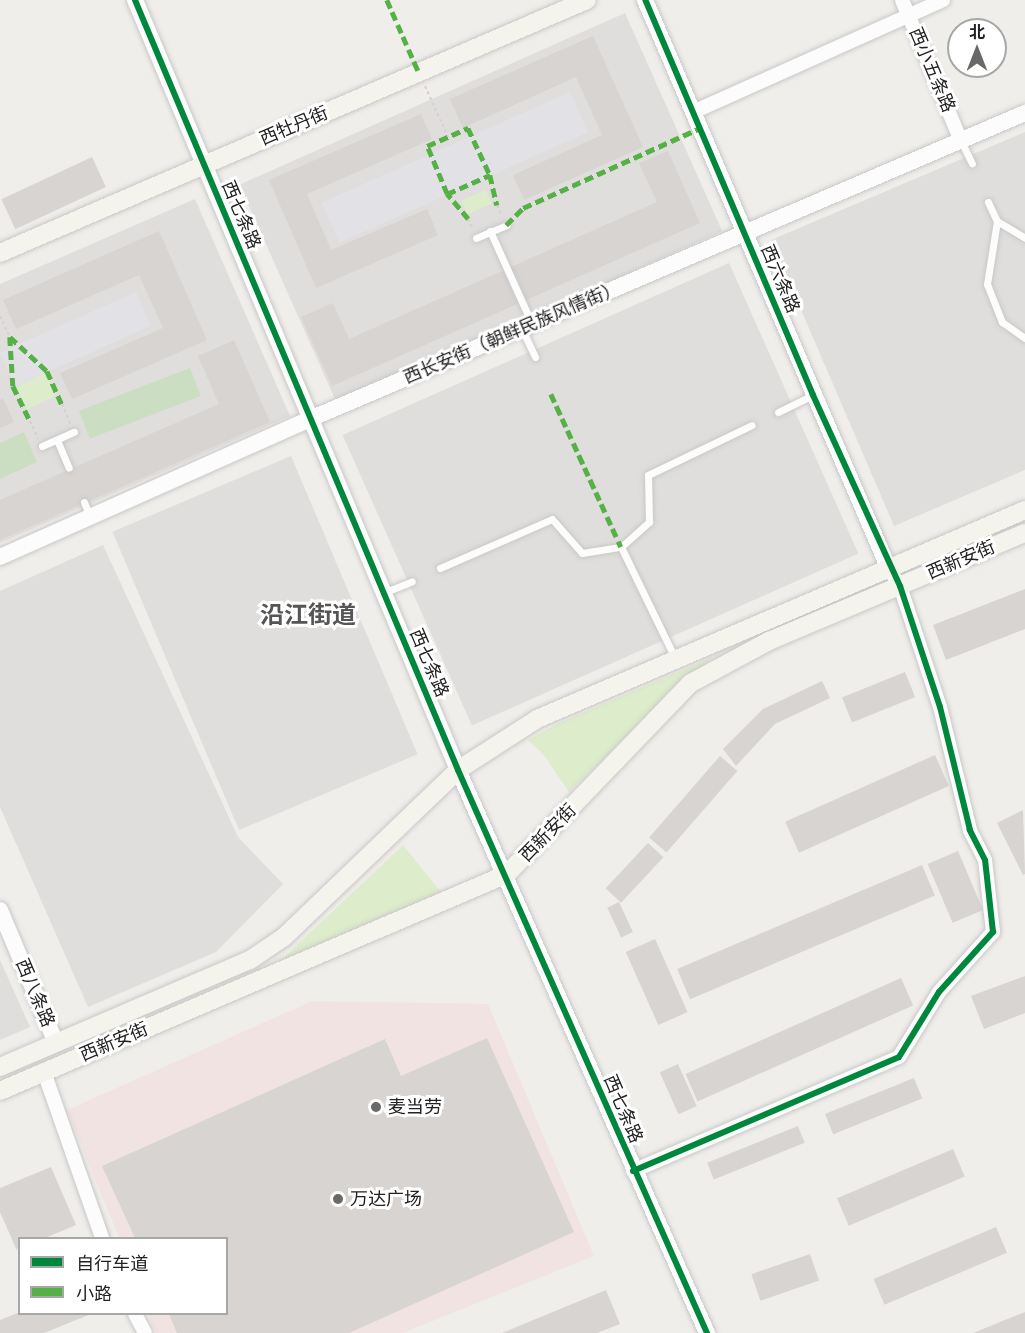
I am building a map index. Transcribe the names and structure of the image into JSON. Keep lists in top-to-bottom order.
{
  "streets": {
    "main road": ["西牡丹街", "西新安街"],
    "street": [
      "西小五条路",
      "西七条路",
      "西六条路",
      "西长安街（朝鲜民族风情街）",
      "西八条路"
    ]
  },
  "crossings": [
    ["西小五条路", "西长安街（朝鲜民族风情街）"],
    ["西牡丹街", "西七条路"],
    ["西七条路", "西长安街（朝鲜民族风情街）"],
    ["西七条路", "西新安街"],
    ["西六条路", "西长安街（朝鲜民族风情街）"],
    ["西六条路", "西新安街"],
    ["西新安街", "西八条路"]
  ],
  "districts": ["沿江街道"],
  "places": ["麦当劳", "万达广场"],
  "legend": ["自行车道", "小路"],
  "north": "top"
}
